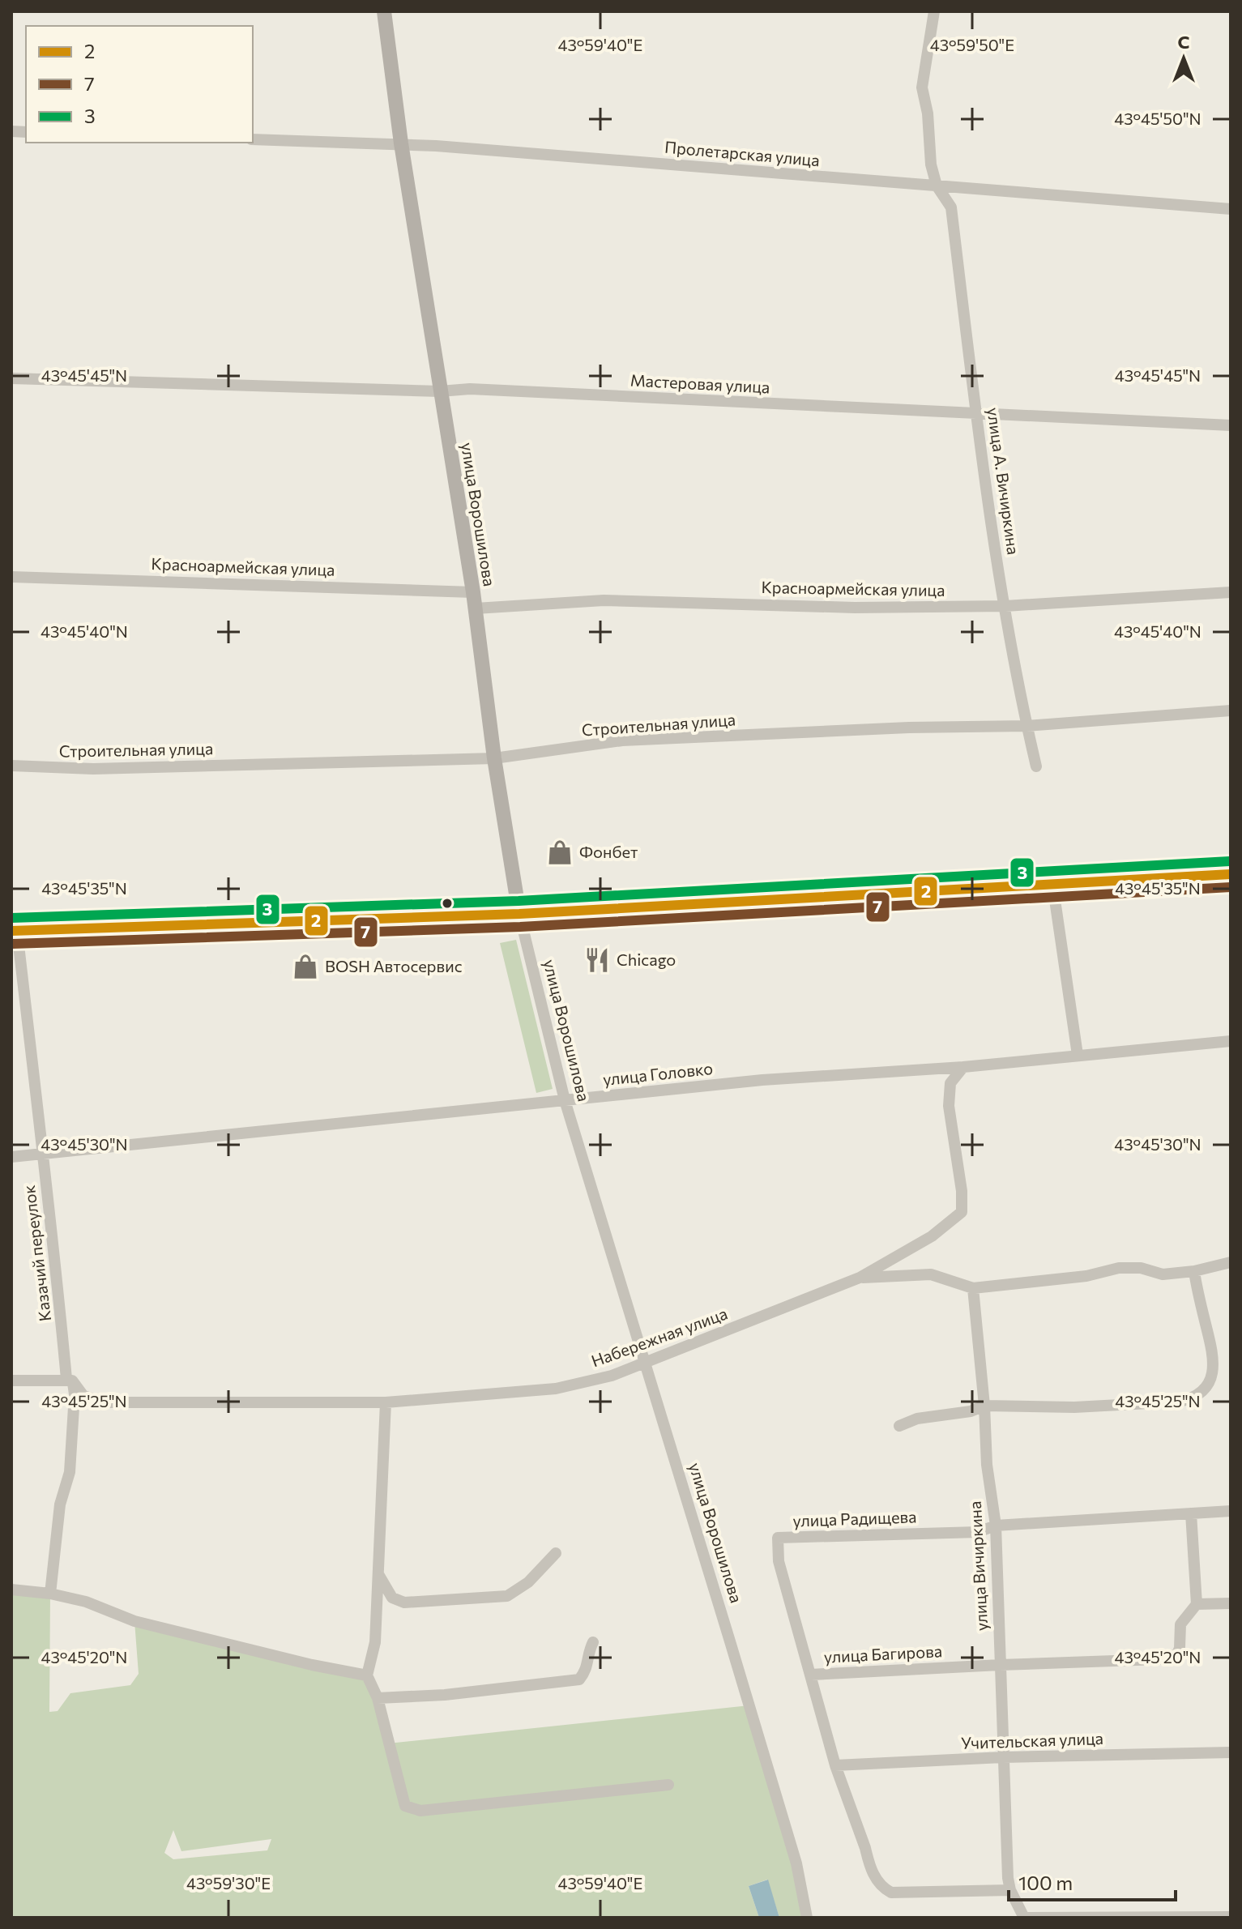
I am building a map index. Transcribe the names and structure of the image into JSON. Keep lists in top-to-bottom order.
{
  "streets": {
    "main road": ["улица Ворошилова"],
    "street": [
      "Пролетарская улица",
      "Мастеровая улица",
      "улица А. Вичиркина",
      "Красноармейская улица",
      "Строительная улица",
      "улица Головко",
      "Казачий переулок",
      "Набережная улица",
      "улица Радищева",
      "улица Вичиркина",
      "улица Багирова",
      "Учительская улица"
    ]
  },
  "crossings": [
    ["Пролетарская улица", "улица А. Вичиркина"],
    ["Пролетарская улица", "улица Ворошилова"],
    ["Мастеровая улица", "улица А. Вичиркина"],
    ["Мастеровая улица", "улица Ворошилова"],
    ["улица А. Вичиркина", "Красноармейская улица"],
    ["улица А. Вичиркина", "Строительная улица"],
    ["улица Ворошилова", "Красноармейская улица"],
    ["улица Ворошилова", "Строительная улица"],
    ["улица Ворошилова", "улица Головко"],
    ["улица Ворошилова", "Набережная улица"],
    ["улица Головко", "Казачий переулок"],
    ["улица Головко", "Набережная улица"],
    ["Казачий переулок", "Набережная улица"],
    ["Набережная улица", "улица Вичиркина"],
    ["улица Радищева", "улица Вичиркина"],
    ["улица Радищева", "улица Багирова"],
    ["улица Радищева", "Учительская улица"],
    ["улица Вичиркина", "улица Багирова"],
    ["улица Вичиркина", "Учительская улица"]
  ],
  "places": {
    "shop": ["Фонбет", "BOSH Автосервис"],
    "restaurant": ["Chicago"]
  },
  "lines": ["transit line 3", "transit line 2", "transit line 7"],
  "legend": ["2", "7", "3"],
  "scale_bar": "100 m",
  "north": "top",
  "coordinates": [
    "43°59'40\"E",
    "43°59'50\"E",
    "43°45'50\"N",
    "43°45'45\"N",
    "43°45'40\"N",
    "43°45'35\"N",
    "43°45'30\"N",
    "43°45'25\"N",
    "43°45'20\"N",
    "43°59'30\"E"
  ]
}
